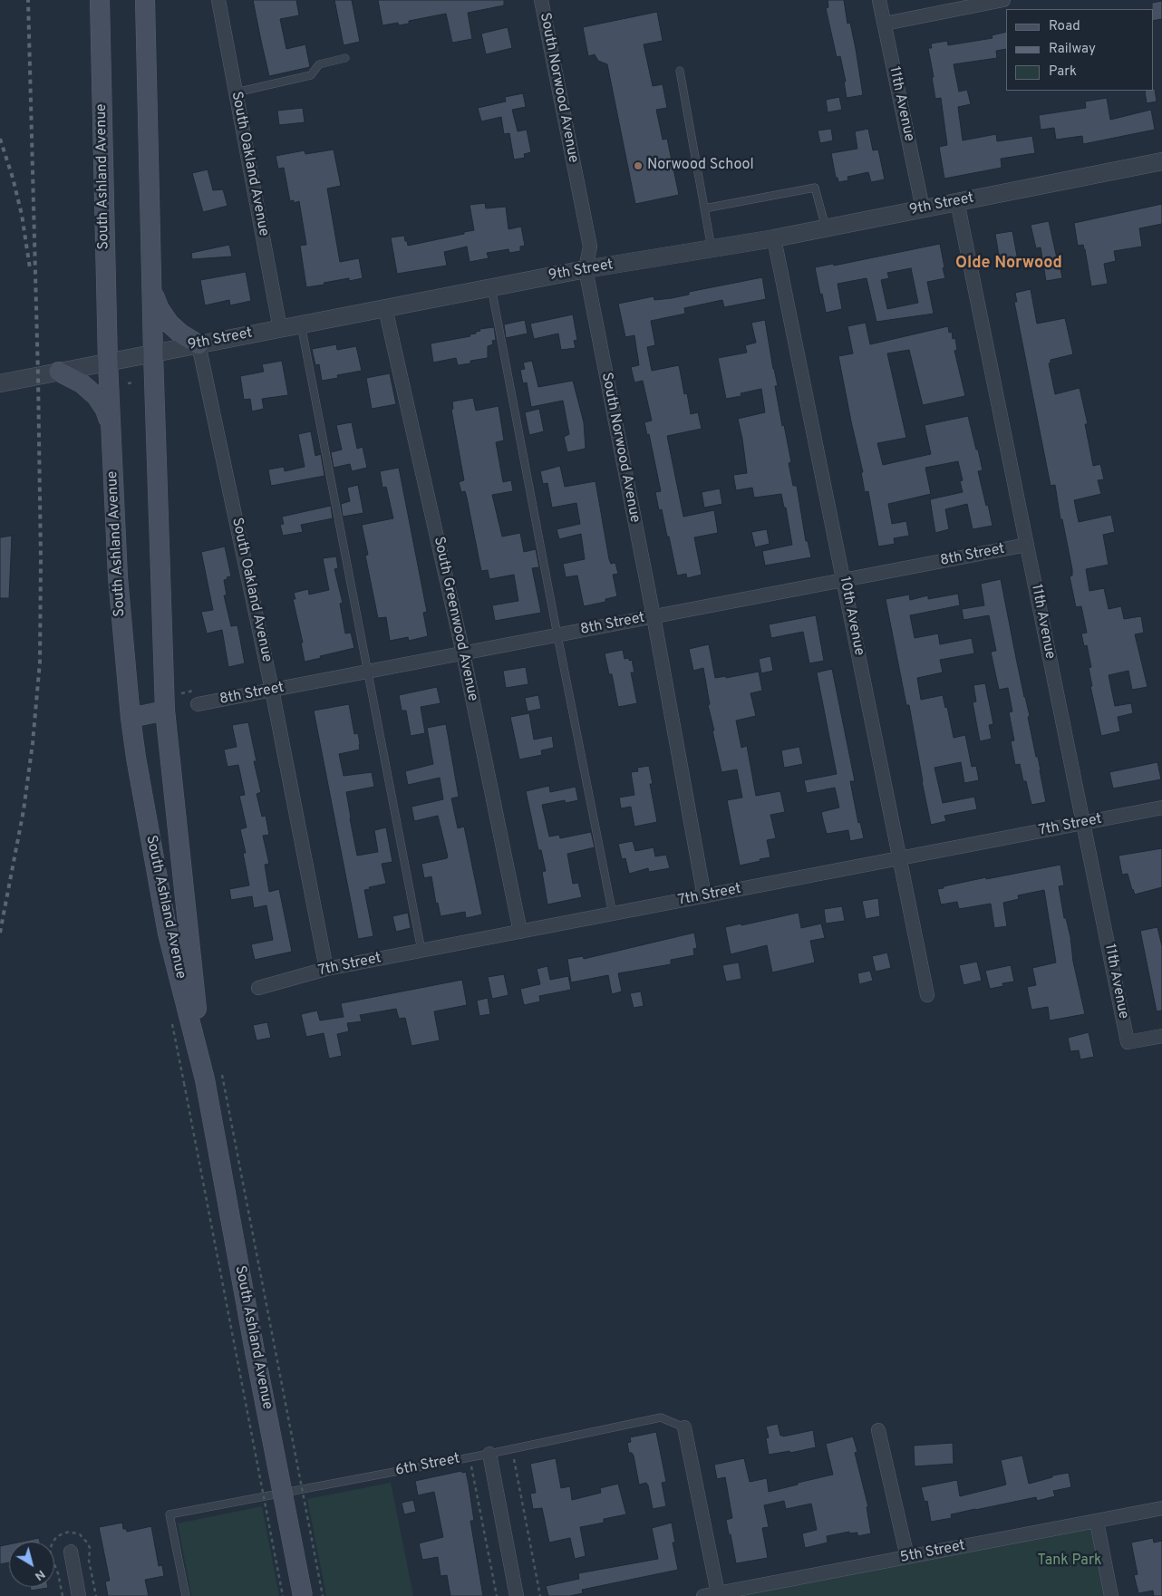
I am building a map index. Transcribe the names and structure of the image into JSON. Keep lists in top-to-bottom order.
{
  "streets": {
    "main road": ["South Ashland Avenue"],
    "street": [
      "South Norwood Avenue",
      "11th Avenue",
      "South Oakland Avenue",
      "9th Street",
      "8th Street",
      "10th Avenue",
      "South Greenwood Avenue",
      "7th Street",
      "5th Street"
    ],
    "lane": ["6th Street"]
  },
  "crossings": [
    ["South Norwood Avenue", "9th Street"],
    ["South Norwood Avenue", "8th Street"],
    ["South Norwood Avenue", "7th Street"],
    ["11th Avenue", "9th Street"],
    ["11th Avenue", "8th Street"],
    ["11th Avenue", "7th Street"],
    ["South Oakland Avenue", "9th Street"],
    ["South Oakland Avenue", "8th Street"],
    ["South Oakland Avenue", "7th Street"],
    ["South Ashland Avenue", "9th Street"],
    ["9th Street", "10th Avenue"],
    ["9th Street", "South Greenwood Avenue"],
    ["8th Street", "10th Avenue"],
    ["8th Street", "South Greenwood Avenue"],
    ["10th Avenue", "7th Street"],
    ["South Greenwood Avenue", "7th Street"]
  ],
  "districts": ["Olde Norwood"],
  "parks": ["Tank Park"],
  "places": ["Norwood School"],
  "legend": ["Road", "Railway", "Park"],
  "north": "bottom right"
}
